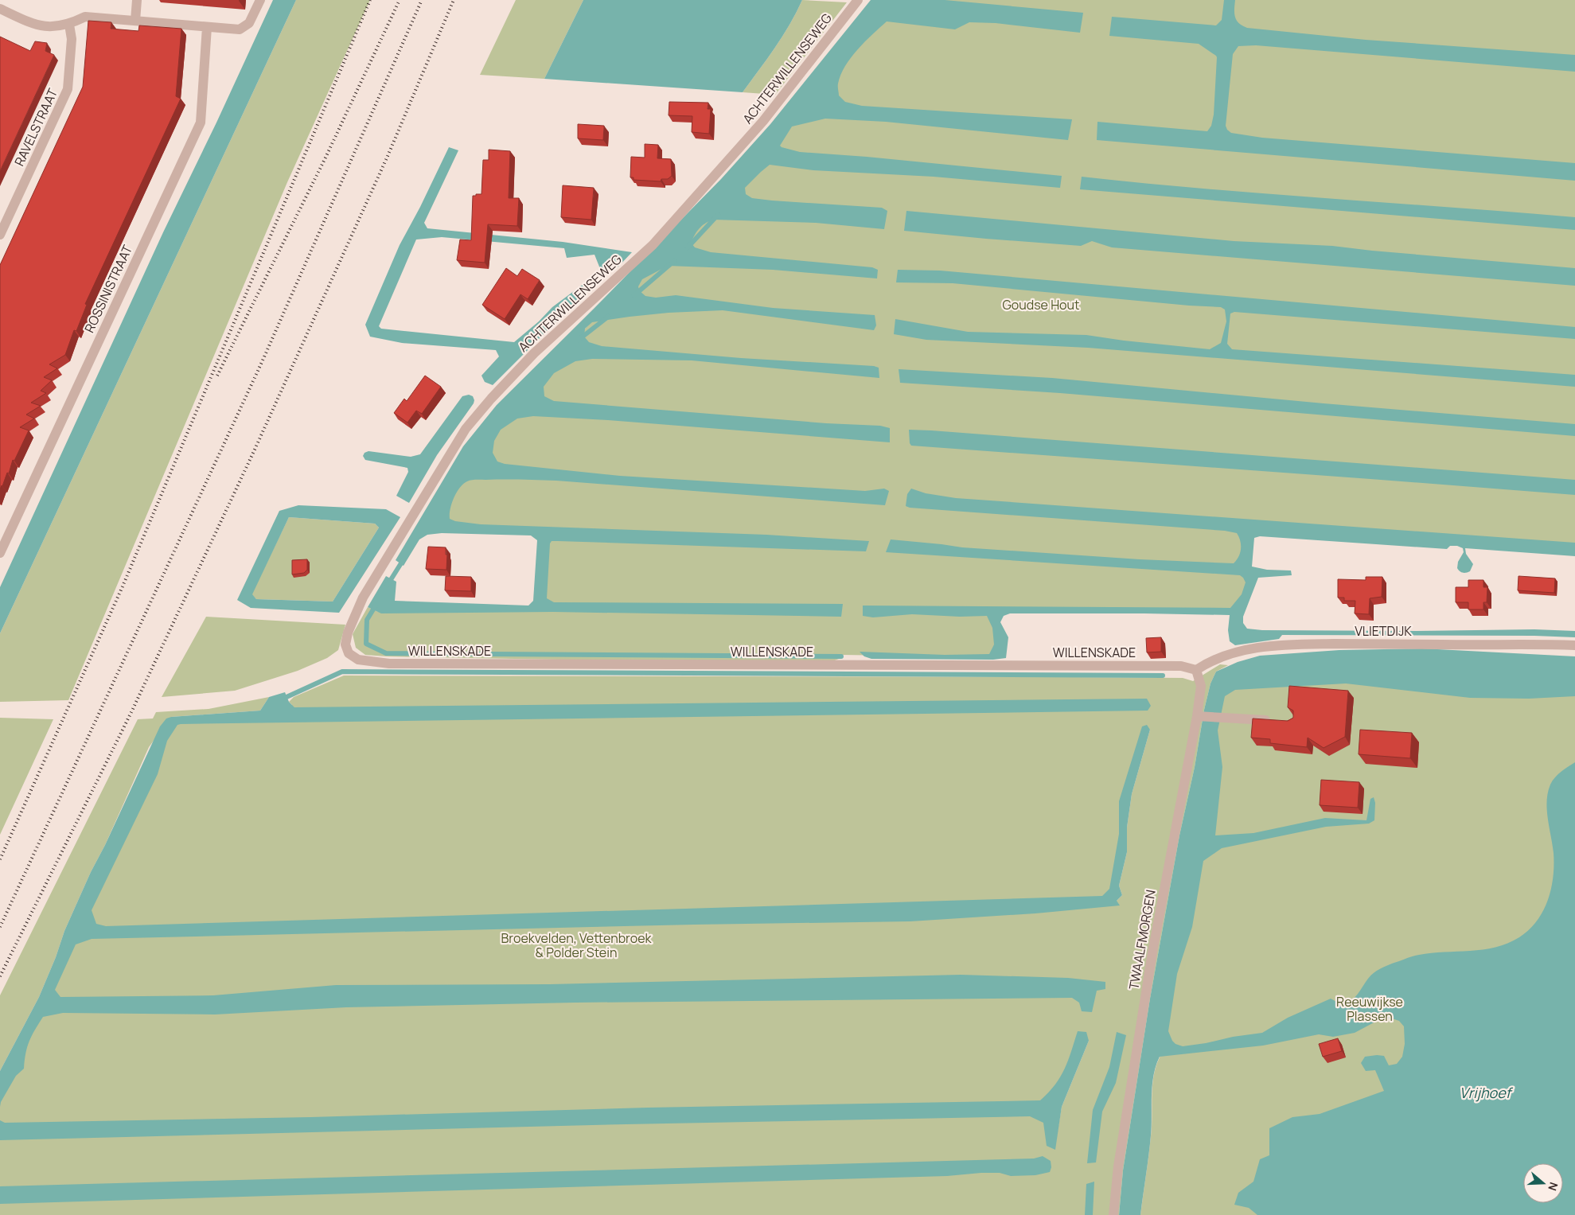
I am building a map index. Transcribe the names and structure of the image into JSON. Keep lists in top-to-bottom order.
{
  "streets": {
    "street": [
      "ACHTERWILLENSEWEG",
      "RAVELSTRAAT",
      "ROSSINISTRAAT",
      "VLIETDIJK",
      "WILLENSKADE",
      "TWAALFMORGEN"
    ]
  },
  "crossings": [
    ["ACHTERWILLENSEWEG", "WILLENSKADE"],
    ["VLIETDIJK", "WILLENSKADE"],
    ["VLIETDIJK", "TWAALFMORGEN"],
    ["WILLENSKADE", "TWAALFMORGEN"]
  ],
  "water": ["Vrijhoef"],
  "parks": ["Goudse Hout", "Broekvelden, Vettenbroek & Polder Stein", "Reeuwijkse Plassen"],
  "north": "right"
}
